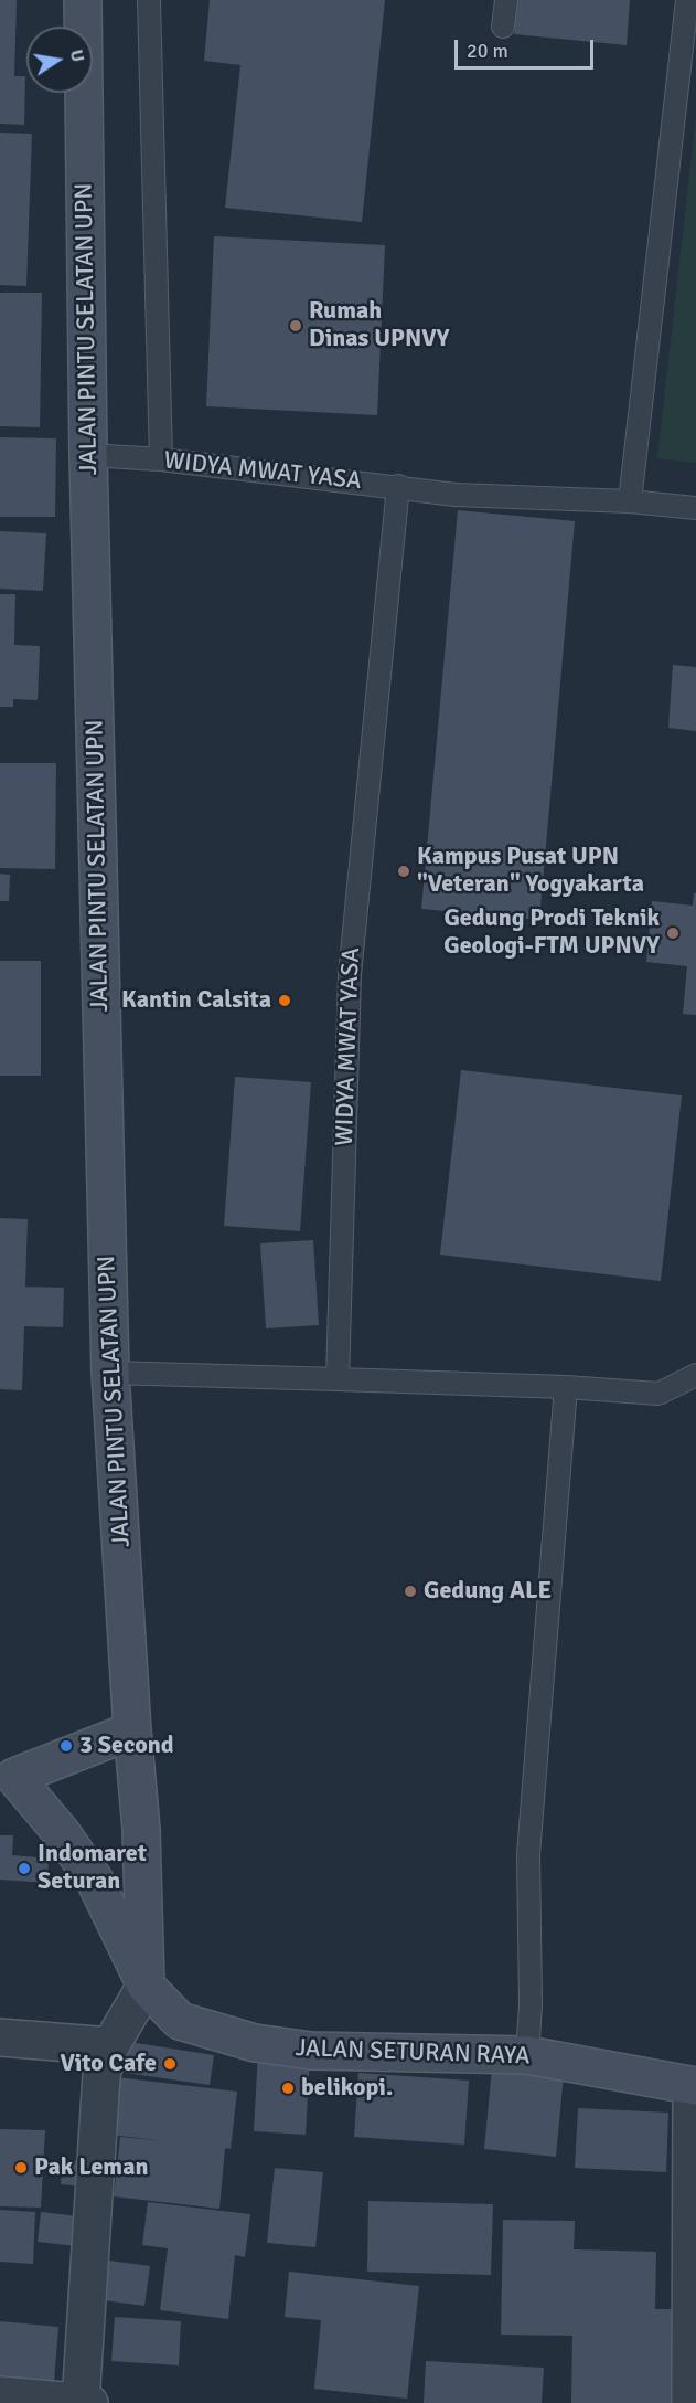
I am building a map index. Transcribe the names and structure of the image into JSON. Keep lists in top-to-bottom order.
{
  "streets": {
    "street": ["JALAN PINTU SELATAN UPN", "JALAN SETURAN RAYA"],
    "lane": ["WIDYA MWAT YASA"]
  },
  "crossings": [
    ["JALAN PINTU SELATAN UPN", "WIDYA MWAT YASA"],
    ["JALAN PINTU SELATAN UPN", "JALAN SETURAN RAYA"]
  ],
  "places": [
    "Rumah Dinas UPNVY",
    "Kampus Pusat UPN \"Veteran\" Yogyakarta",
    "Gedung Prodi Teknik Geologi-FTM UPNVY",
    "Kantin Calsita",
    "Gedung ALE",
    "3 Second",
    "Indomaret Seturan",
    "Vito Cafe",
    "belikopi.",
    "Pak Leman"
  ],
  "scale_bar": "20 m",
  "north": "right"
}
